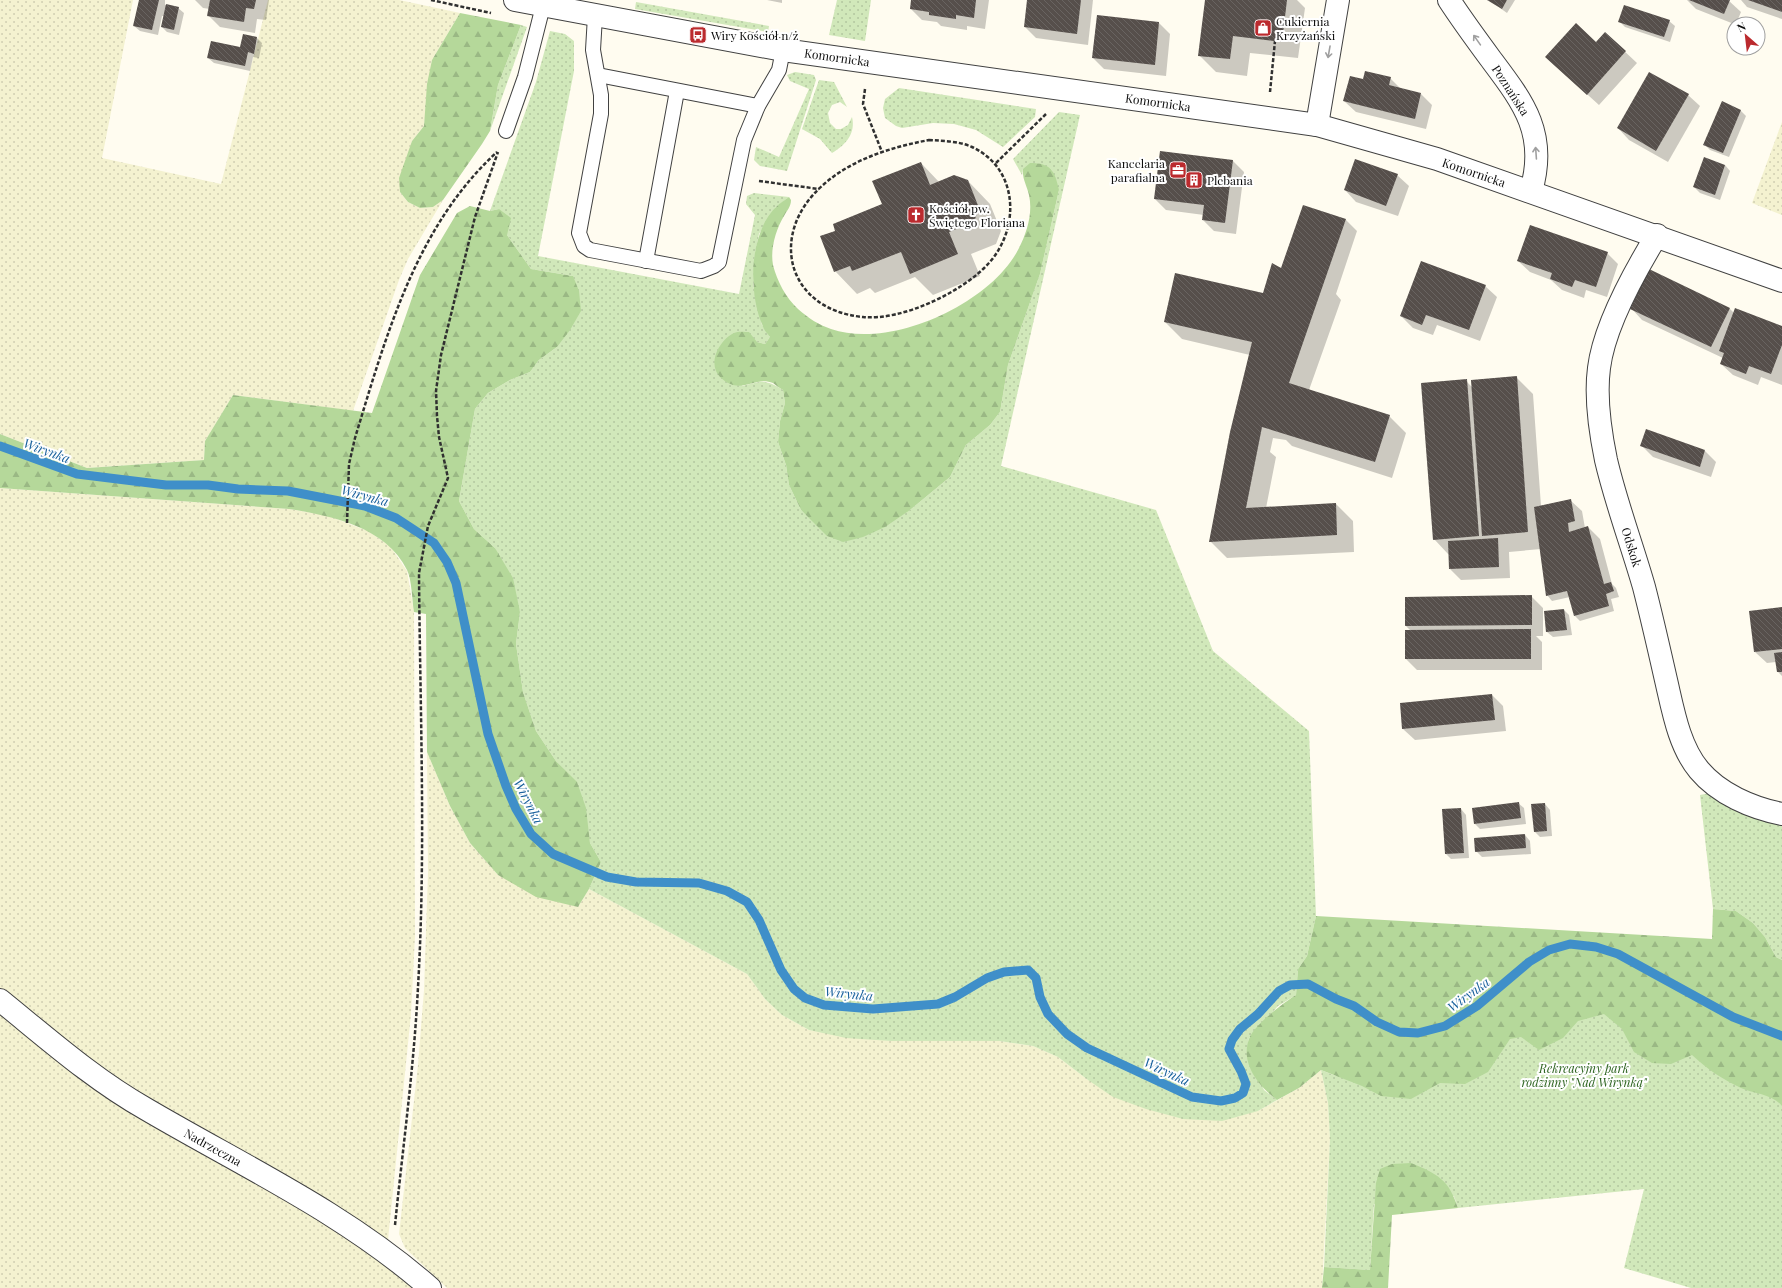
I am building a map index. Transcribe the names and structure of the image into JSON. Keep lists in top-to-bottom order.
{
  "streets": {
    "street": [
      "Komornicka",
      "Poznańska",
      "Odskok",
      "Nadrzeczna"
    ]
  },
  "crossings": [
    ["Komornicka", "Poznańska"],
    ["Komornicka", "Odskok"]
  ],
  "one_way": ["Poznańska"],
  "water": ["Wirynka"],
  "parks": ["Rekreacyjny park rodzinny \"Nad Wirynką\""],
  "places": {
    "shop": ["Cukiernia Krzyżański"],
    "bus stop": ["Wiry Kościół n/ż"],
    "office": ["Kancelaria parafialna"],
    "building": ["Plebania"],
    "church": ["Kościół pw. Świętego Floriana"]
  },
  "north": "top left"
}
